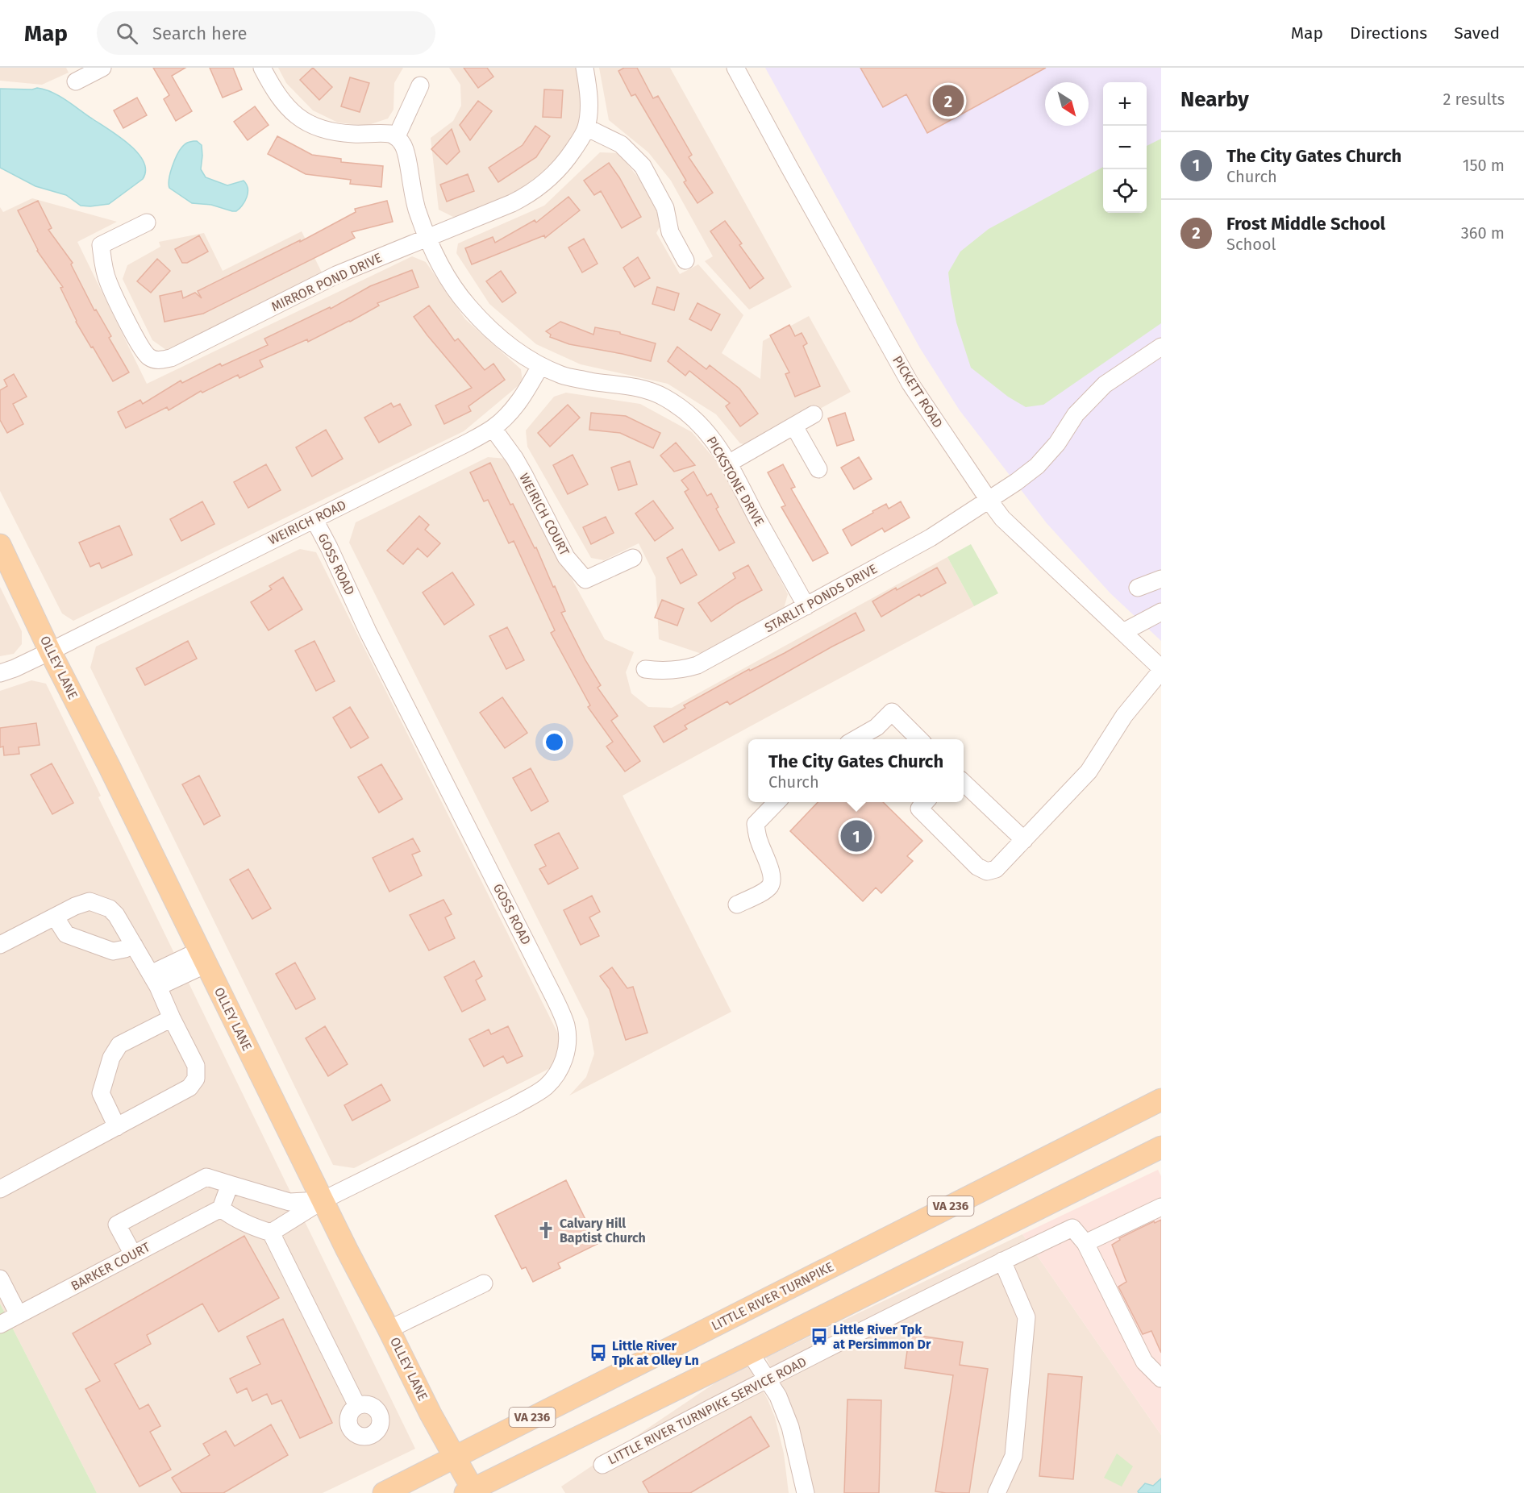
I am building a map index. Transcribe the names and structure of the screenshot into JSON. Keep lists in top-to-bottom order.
{
  "streets": {
    "main road": ["OLLEY LANE", "VA 236", "LITTLE RIVER TURNPIKE"],
    "street": [
      "MIRROR POND DRIVE",
      "PICKETT ROAD",
      "PICKSTONE DRIVE",
      "WEIRICH COURT",
      "WEIRICH ROAD",
      "GOSS ROAD",
      "STARLIT PONDS DRIVE",
      "BARKER COURT",
      "LITTLE RIVER TURNPIKE SERVICE ROAD"
    ]
  },
  "crossings": [
    ["MIRROR POND DRIVE", "PICKSTONE DRIVE"],
    ["PICKETT ROAD", "STARLIT PONDS DRIVE"],
    ["PICKSTONE DRIVE", "WEIRICH ROAD"],
    ["PICKSTONE DRIVE", "STARLIT PONDS DRIVE"],
    ["WEIRICH COURT", "WEIRICH ROAD"],
    ["WEIRICH ROAD", "GOSS ROAD"],
    ["WEIRICH ROAD", "OLLEY LANE"],
    ["GOSS ROAD", "OLLEY LANE"],
    ["OLLEY LANE", "VA 236"],
    ["OLLEY LANE", "LITTLE RIVER TURNPIKE"]
  ],
  "places": {
    "church": ["Calvary Hill Baptist Church"],
    "bus stop": ["Little River Tpk at Persimmon Dr", "Little River Tpk at Olley Ln"]
  },
  "north": "bottom right",
  "page": {
    "header": "Map",
    "search": "Search here",
    "nav": ["Map", "Directions", "Saved"],
    "heading": ["Nearby", "2 results"],
    "map_buttons": ["+", "−"],
    "pins": ["2", "1"],
    "list": [
      {
        "mark": "1",
        "name": "The City Gates Church",
        "note": "Church",
        "value": "150 m"
      },
      {
        "mark": "2",
        "name": "Frost Middle School",
        "note": "School",
        "value": "360 m"
      }
    ],
    "popup": ["The City Gates Church", "Church"]
  }
}
